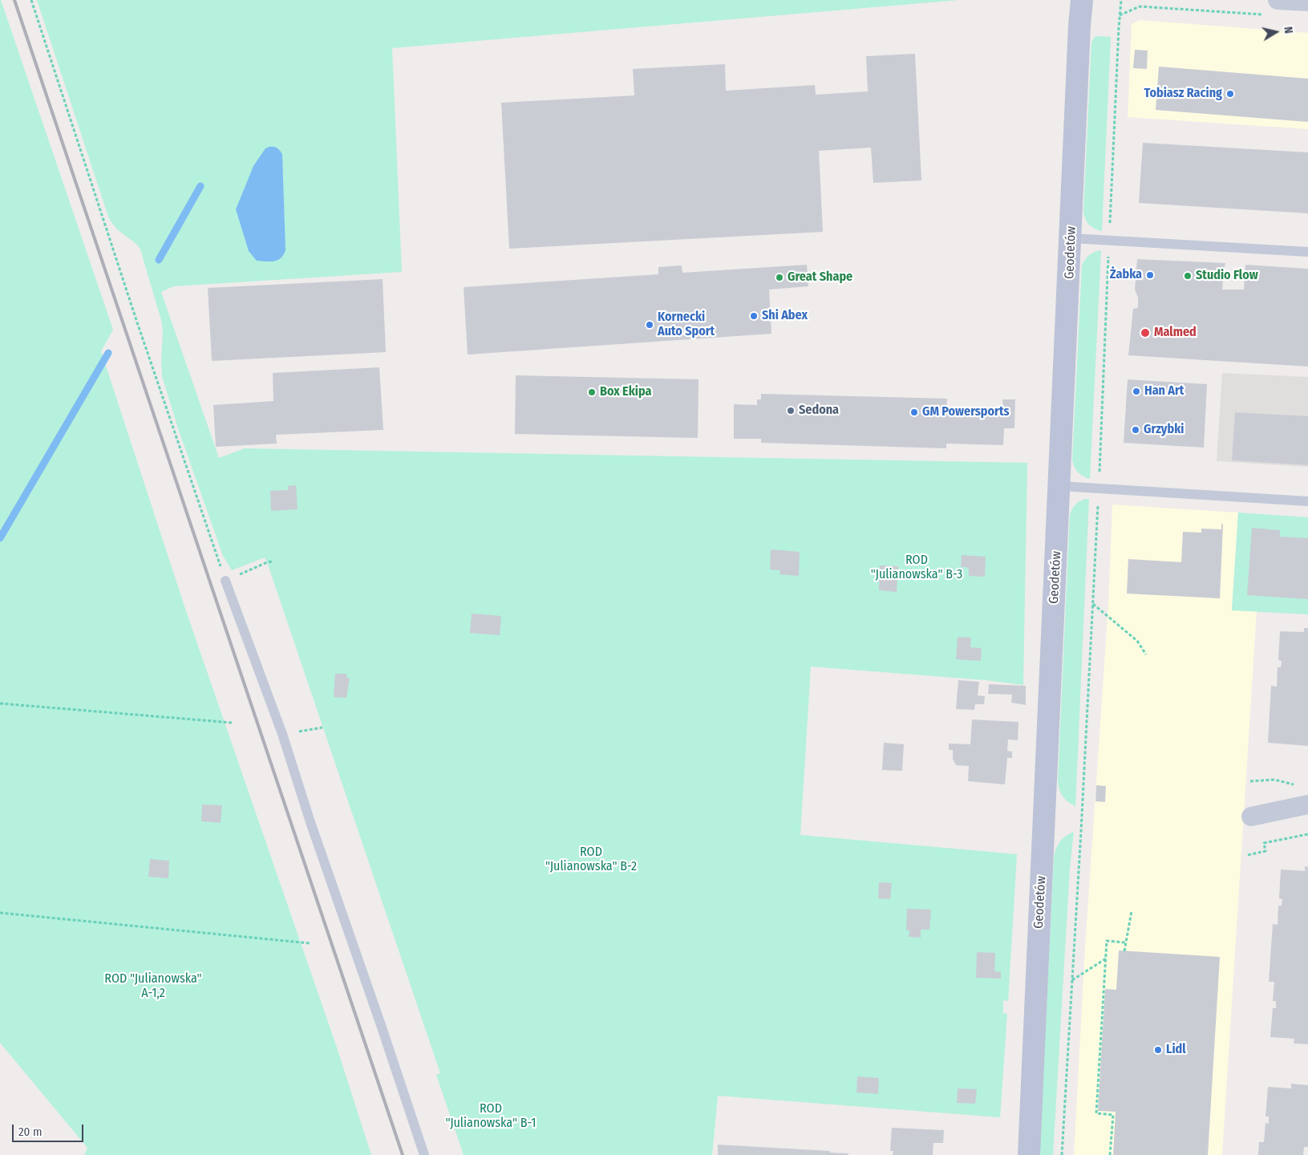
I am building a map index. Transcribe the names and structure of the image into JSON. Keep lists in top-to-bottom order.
{
  "streets": {
    "street": ["Geodetów"]
  },
  "parks": [
    "ROD \"Julianowska\" B-3",
    "ROD \"Julianowska\" B-2",
    "ROD \"Julianowska\" A-1,2",
    "ROD \"Julianowska\" B-1"
  ],
  "places": [
    "Tobiasz Racing",
    "Żabka",
    "Studio Flow",
    "Great Shape",
    "Shi Abex",
    "Kornecki Auto Sport",
    "Malmed",
    "Han Art",
    "Box Ekipa",
    "Sedona",
    "GM Powersports",
    "Grzybki",
    "Lidl"
  ],
  "scale_bar": "20 m",
  "north": "right"
}
